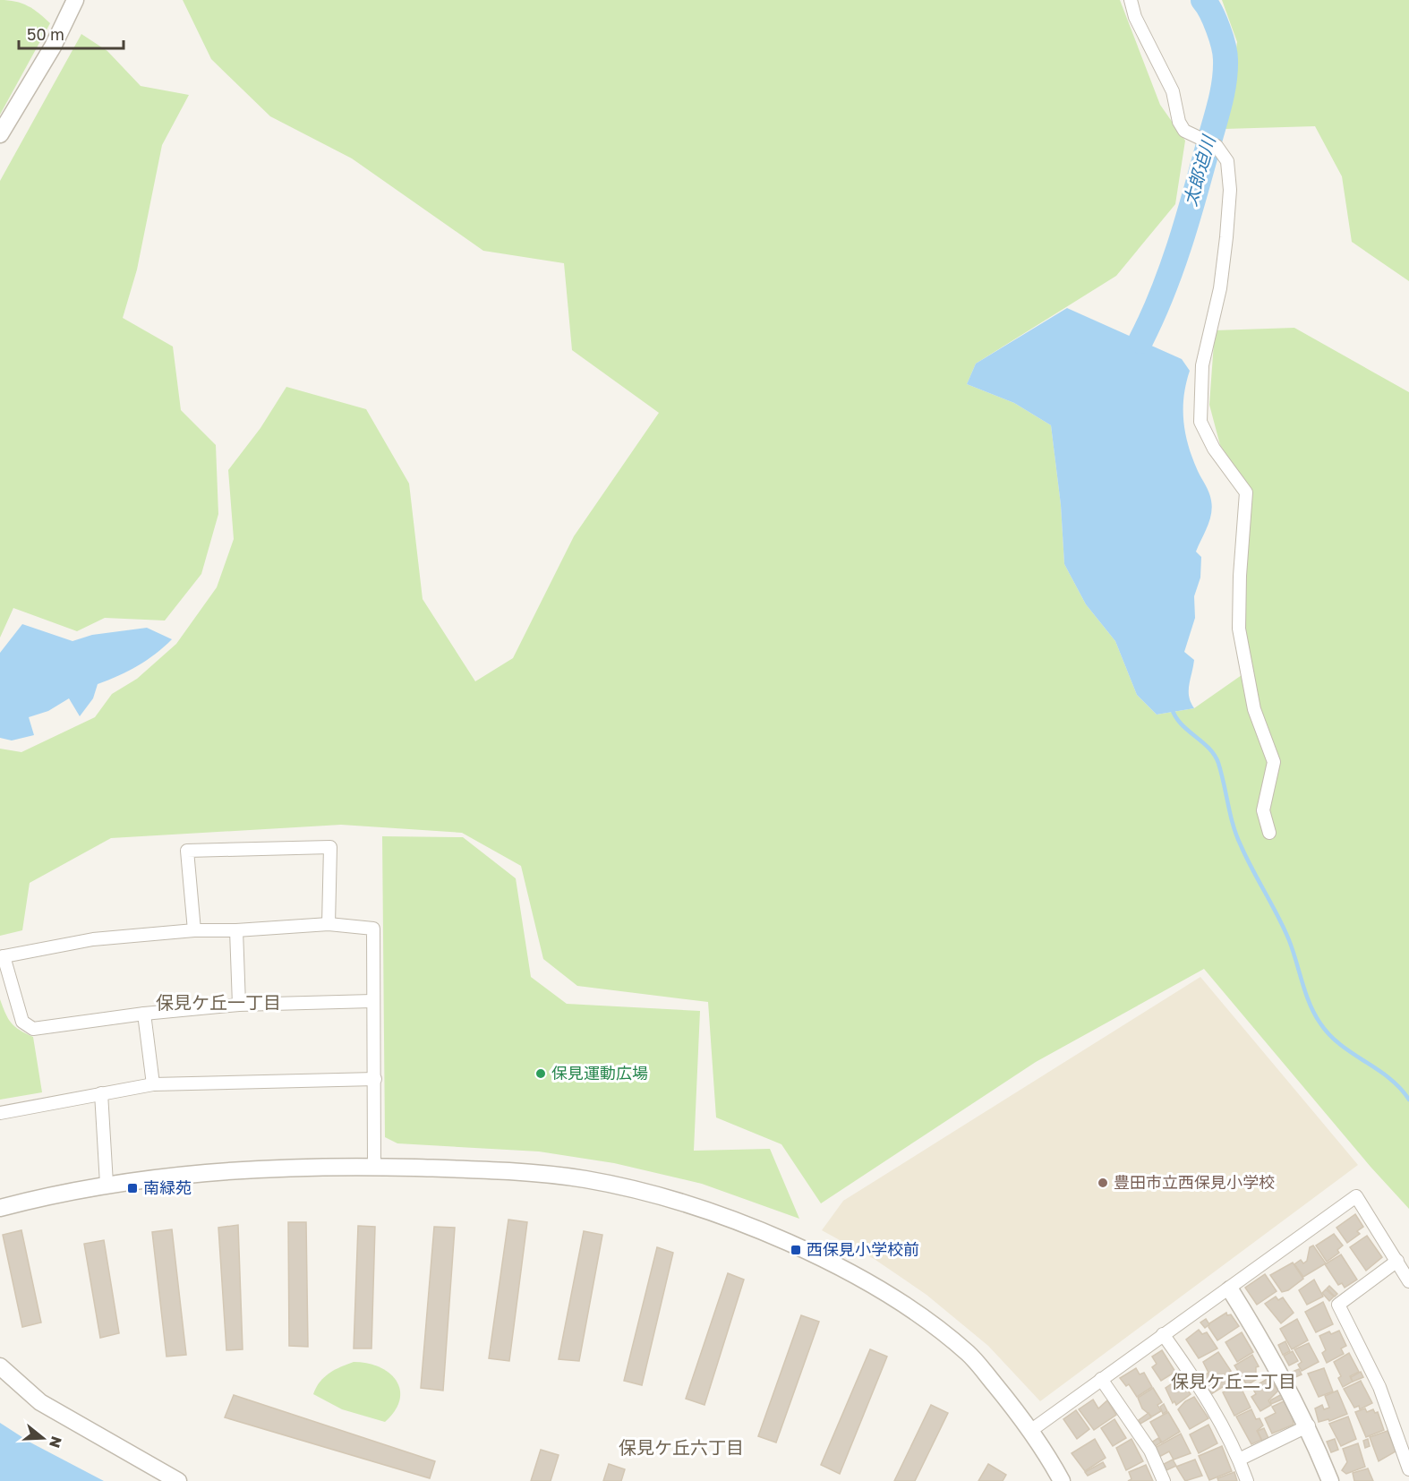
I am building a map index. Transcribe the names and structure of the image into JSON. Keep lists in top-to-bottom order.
{
  "districts": ["保見ケ丘一丁目", "保見ケ丘二丁目", "保見ケ丘六丁目"],
  "water": ["太郎迫川"],
  "places": {
    "other": ["保見運動広場", "豊田市立西保見小学校"],
    "transit": ["南緑苑", "西保見小学校前"]
  },
  "scale_bar": "50 m",
  "north": "right"
}
